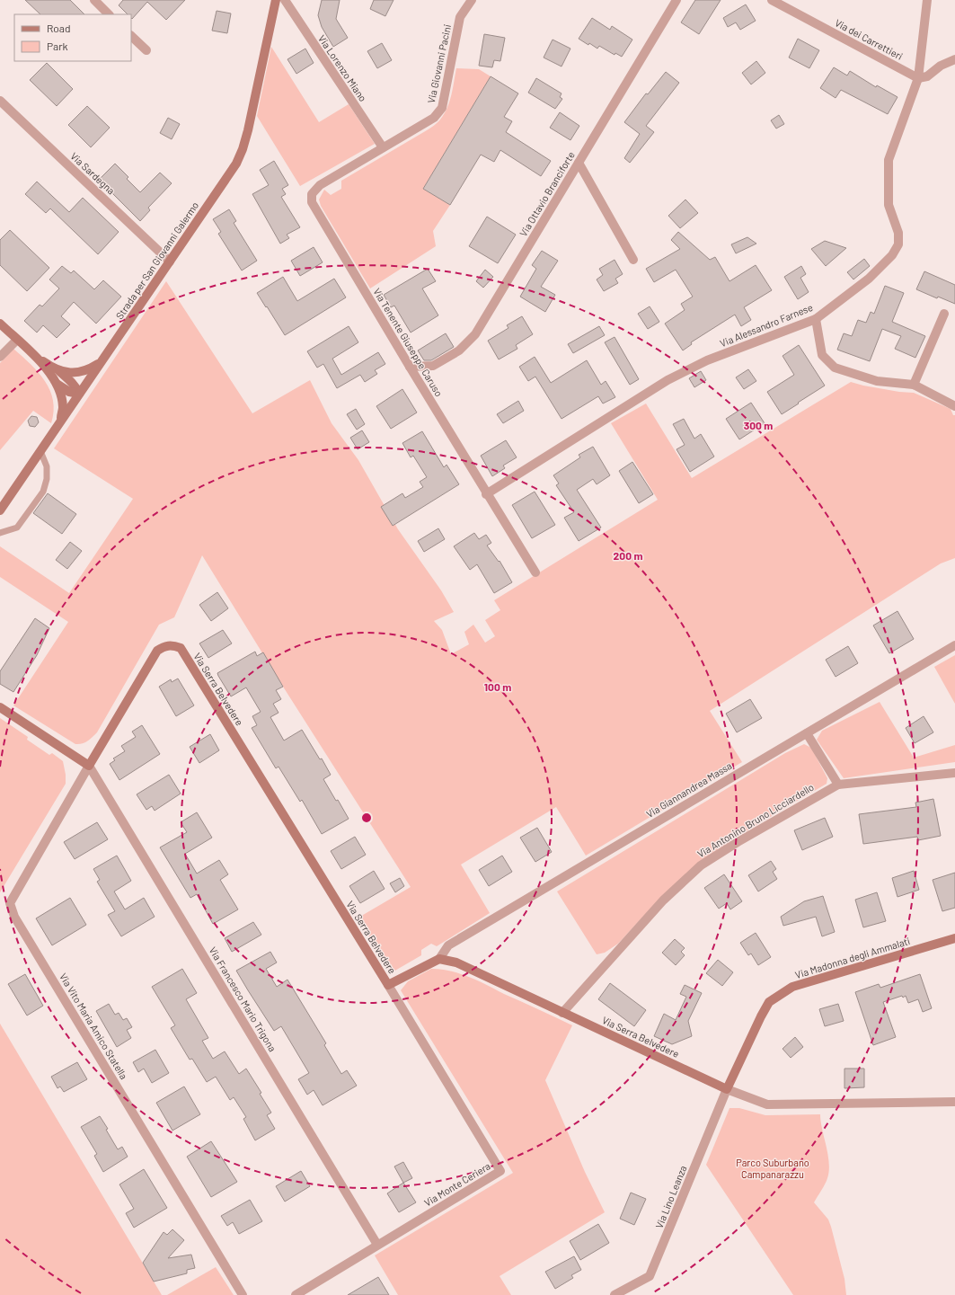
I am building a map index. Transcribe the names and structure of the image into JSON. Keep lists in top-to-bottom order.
{
  "streets": {
    "street": [
      "Via dei Carrettieri",
      "Via Giovanni Pacini",
      "Via Lorenzo Miano",
      "Via Sardegna",
      "Via Ottavio Branciforte",
      "Strada per San Giovanni Galermo",
      "Via Alessandro Farnese",
      "Via Tenente Giuseppe Caruso",
      "Via Serra Belvedere",
      "Via Giannandrea Massa",
      "Via Antonino Bruno Licciardello",
      "Via Madonna degli Ammalati",
      "Via Francesco Mario Trigona",
      "Via Vito Maria Amico Statella",
      "Via Monte Ceriera",
      "Via Lino Leanza"
    ]
  },
  "crossings": [
    ["Via dei Carrettieri", "Via Alessandro Farnese"],
    ["Via Giovanni Pacini", "Via Lorenzo Miano"],
    ["Via Giovanni Pacini", "Via Tenente Giuseppe Caruso"],
    ["Via Lorenzo Miano", "Via Tenente Giuseppe Caruso"],
    ["Via Sardegna", "Strada per San Giovanni Galermo"],
    ["Via Ottavio Branciforte", "Via Tenente Giuseppe Caruso"],
    ["Via Alessandro Farnese", "Via Tenente Giuseppe Caruso"],
    ["Via Serra Belvedere", "Via Giannandrea Massa"],
    ["Via Serra Belvedere", "Via Antonino Bruno Licciardello"],
    ["Via Serra Belvedere", "Via Madonna degli Ammalati"],
    ["Via Serra Belvedere", "Via Francesco Mario Trigona"],
    ["Via Serra Belvedere", "Via Vito Maria Amico Statella"],
    ["Via Serra Belvedere", "Via Monte Ceriera"],
    ["Via Serra Belvedere", "Via Lino Leanza"],
    ["Via Madonna degli Ammalati", "Via Lino Leanza"],
    ["Via Francesco Mario Trigona", "Via Vito Maria Amico Statella"],
    ["Via Francesco Mario Trigona", "Via Monte Ceriera"]
  ],
  "parks": ["Parco Suburbano Campanarazzu"],
  "legend": ["Road", "Park"],
  "rings": ["300 m", "200 m", "100 m"]
}
